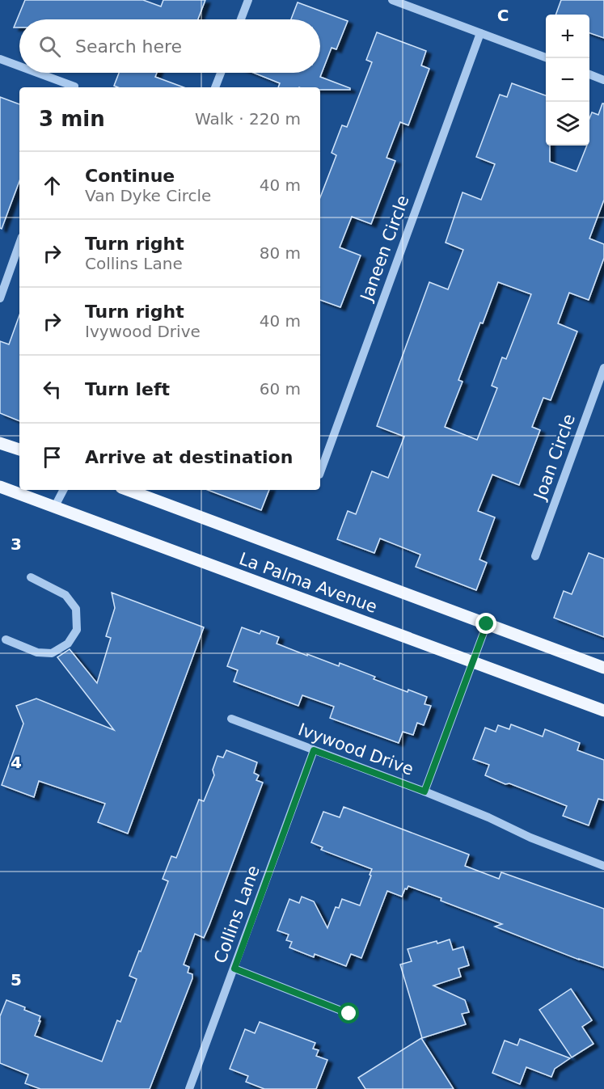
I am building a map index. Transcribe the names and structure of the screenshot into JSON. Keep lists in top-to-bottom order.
{
  "streets": {
    "main road": ["La Palma Avenue"],
    "street": [
      "Janeen Circle",
      "Joan Circle",
      "Ivywood Drive",
      "Collins Lane"
    ]
  },
  "crossings": [
    ["Ivywood Drive", "Collins Lane"]
  ],
  "page": {
    "map_buttons": ["+", "−"],
    "search": "Search here",
    "heading": ["3 min", "Walk · 220 m"],
    "list": [
      ["Continue", "Van Dyke Circle", "40 m"],
      ["Turn right", "Collins Lane", "80 m"],
      ["Turn right", "Ivywood Drive", "40 m"],
      ["Turn left", "60 m"],
      "Arrive at destination"
    ]
  },
  "grid": {
    "columns": ["C"],
    "rows": ["3", "4", "5"]
  }
}
